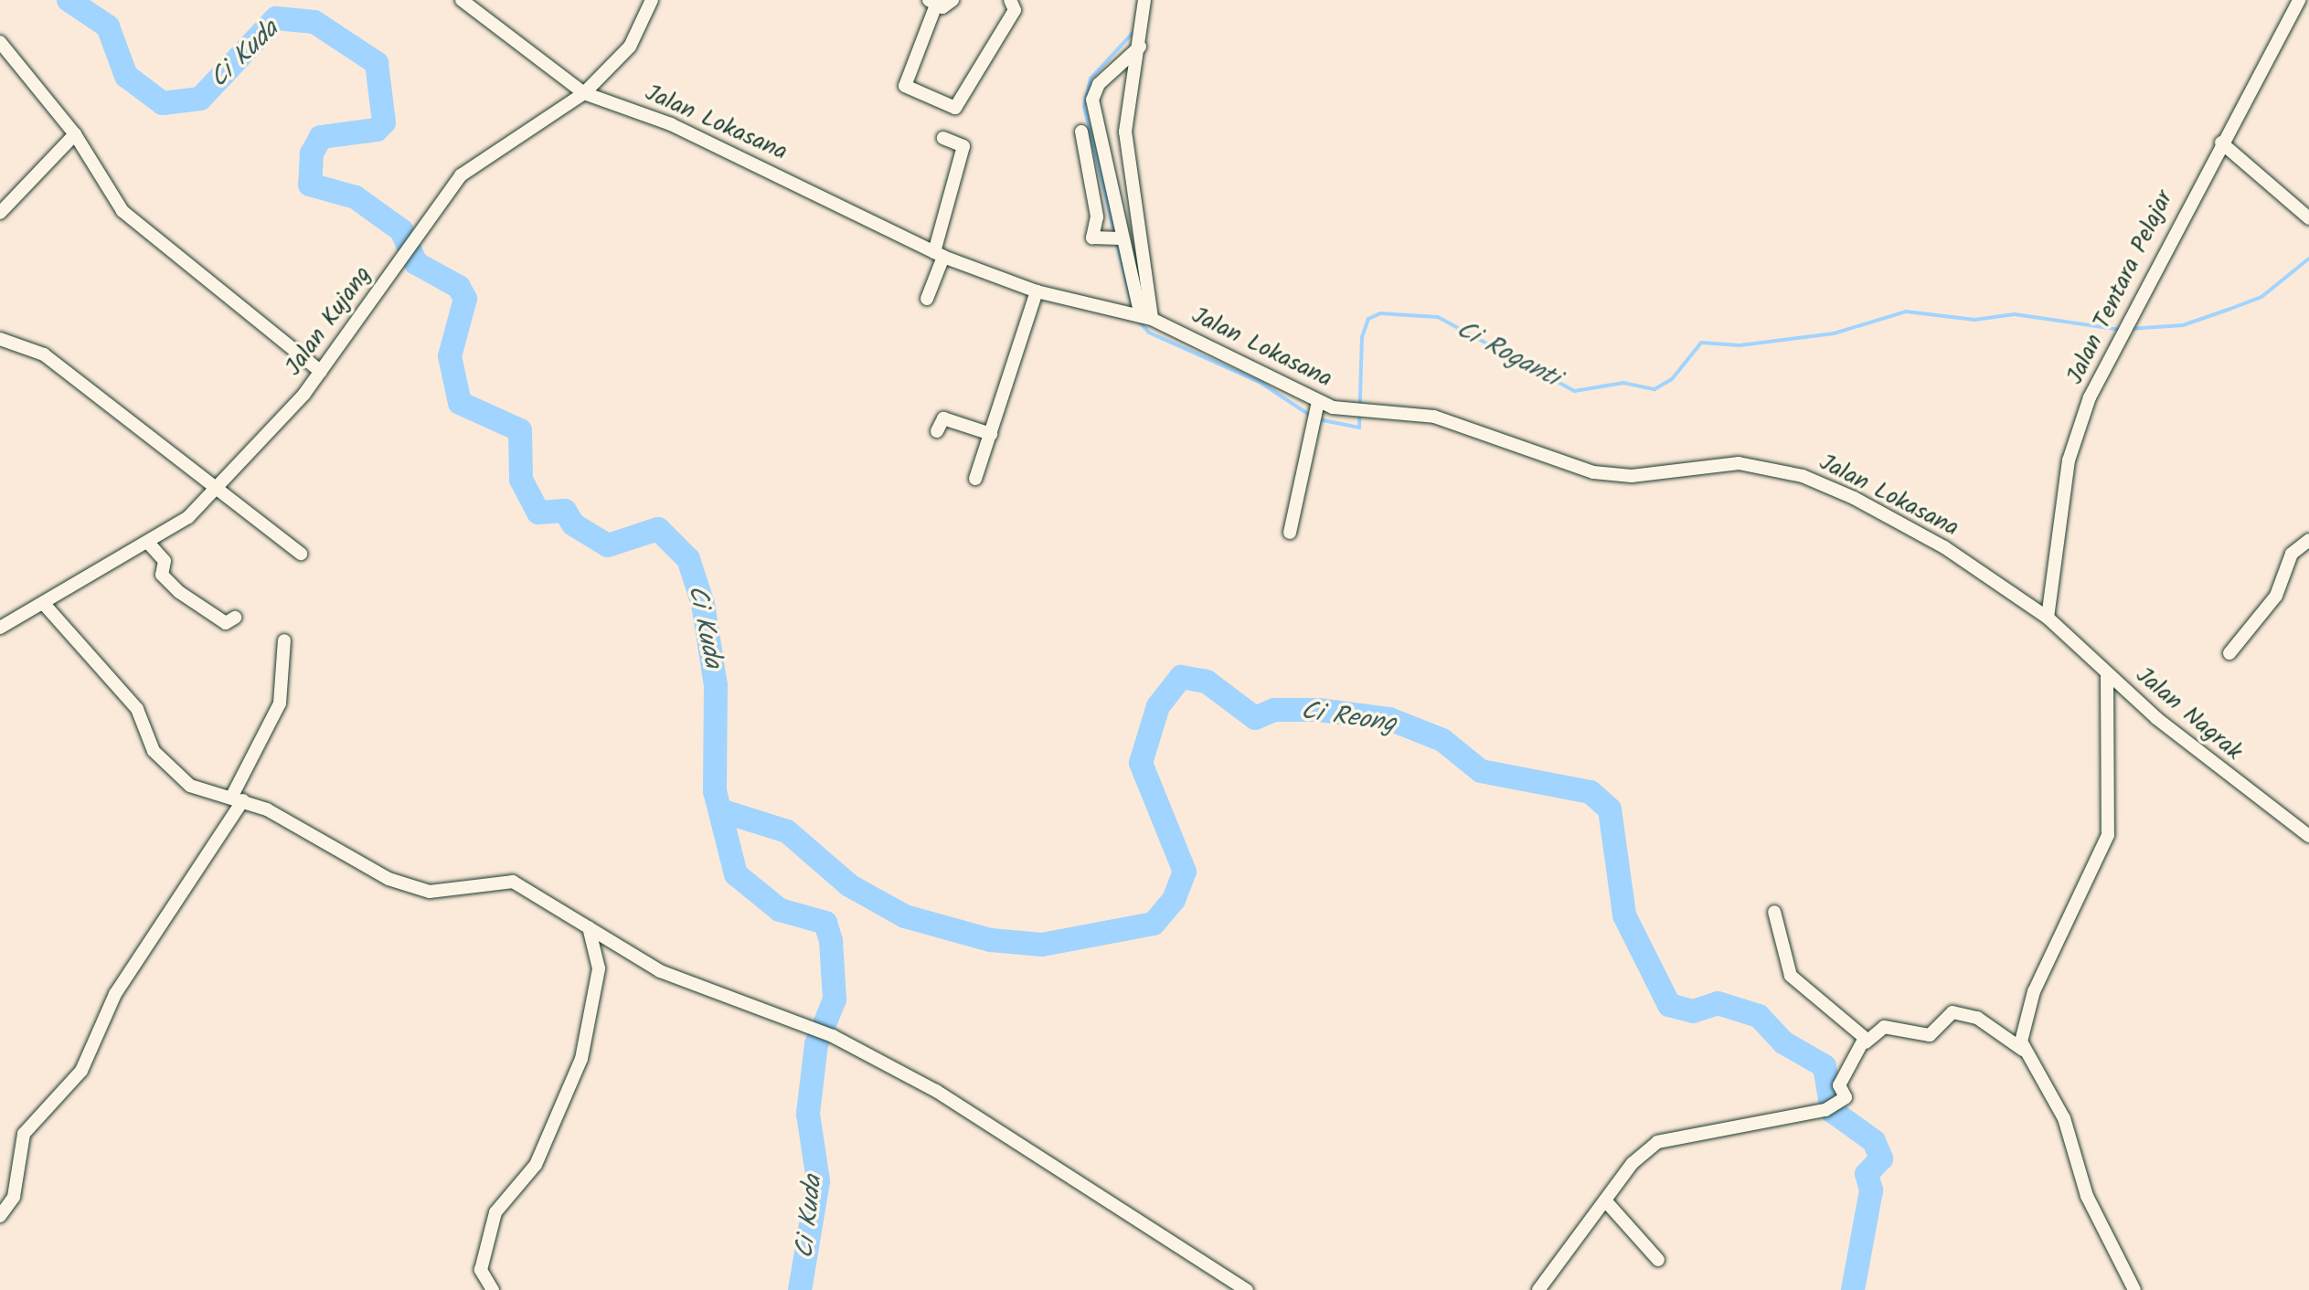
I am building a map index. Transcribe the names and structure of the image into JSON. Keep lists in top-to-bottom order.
{
  "streets": {
    "street": [
      "Jalan Lokasana",
      "Jalan Tentara Pelajar",
      "Jalan Kujang",
      "Jalan Nagrak"
    ]
  },
  "crossings": [
    ["Jalan Lokasana", "Jalan Tentara Pelajar"],
    ["Jalan Lokasana", "Jalan Kujang"],
    ["Jalan Lokasana", "Jalan Nagrak"],
    ["Jalan Tentara Pelajar", "Jalan Nagrak"]
  ],
  "water": ["Ci Kuda", "Ci Roganti", "Ci Reong"]
}
